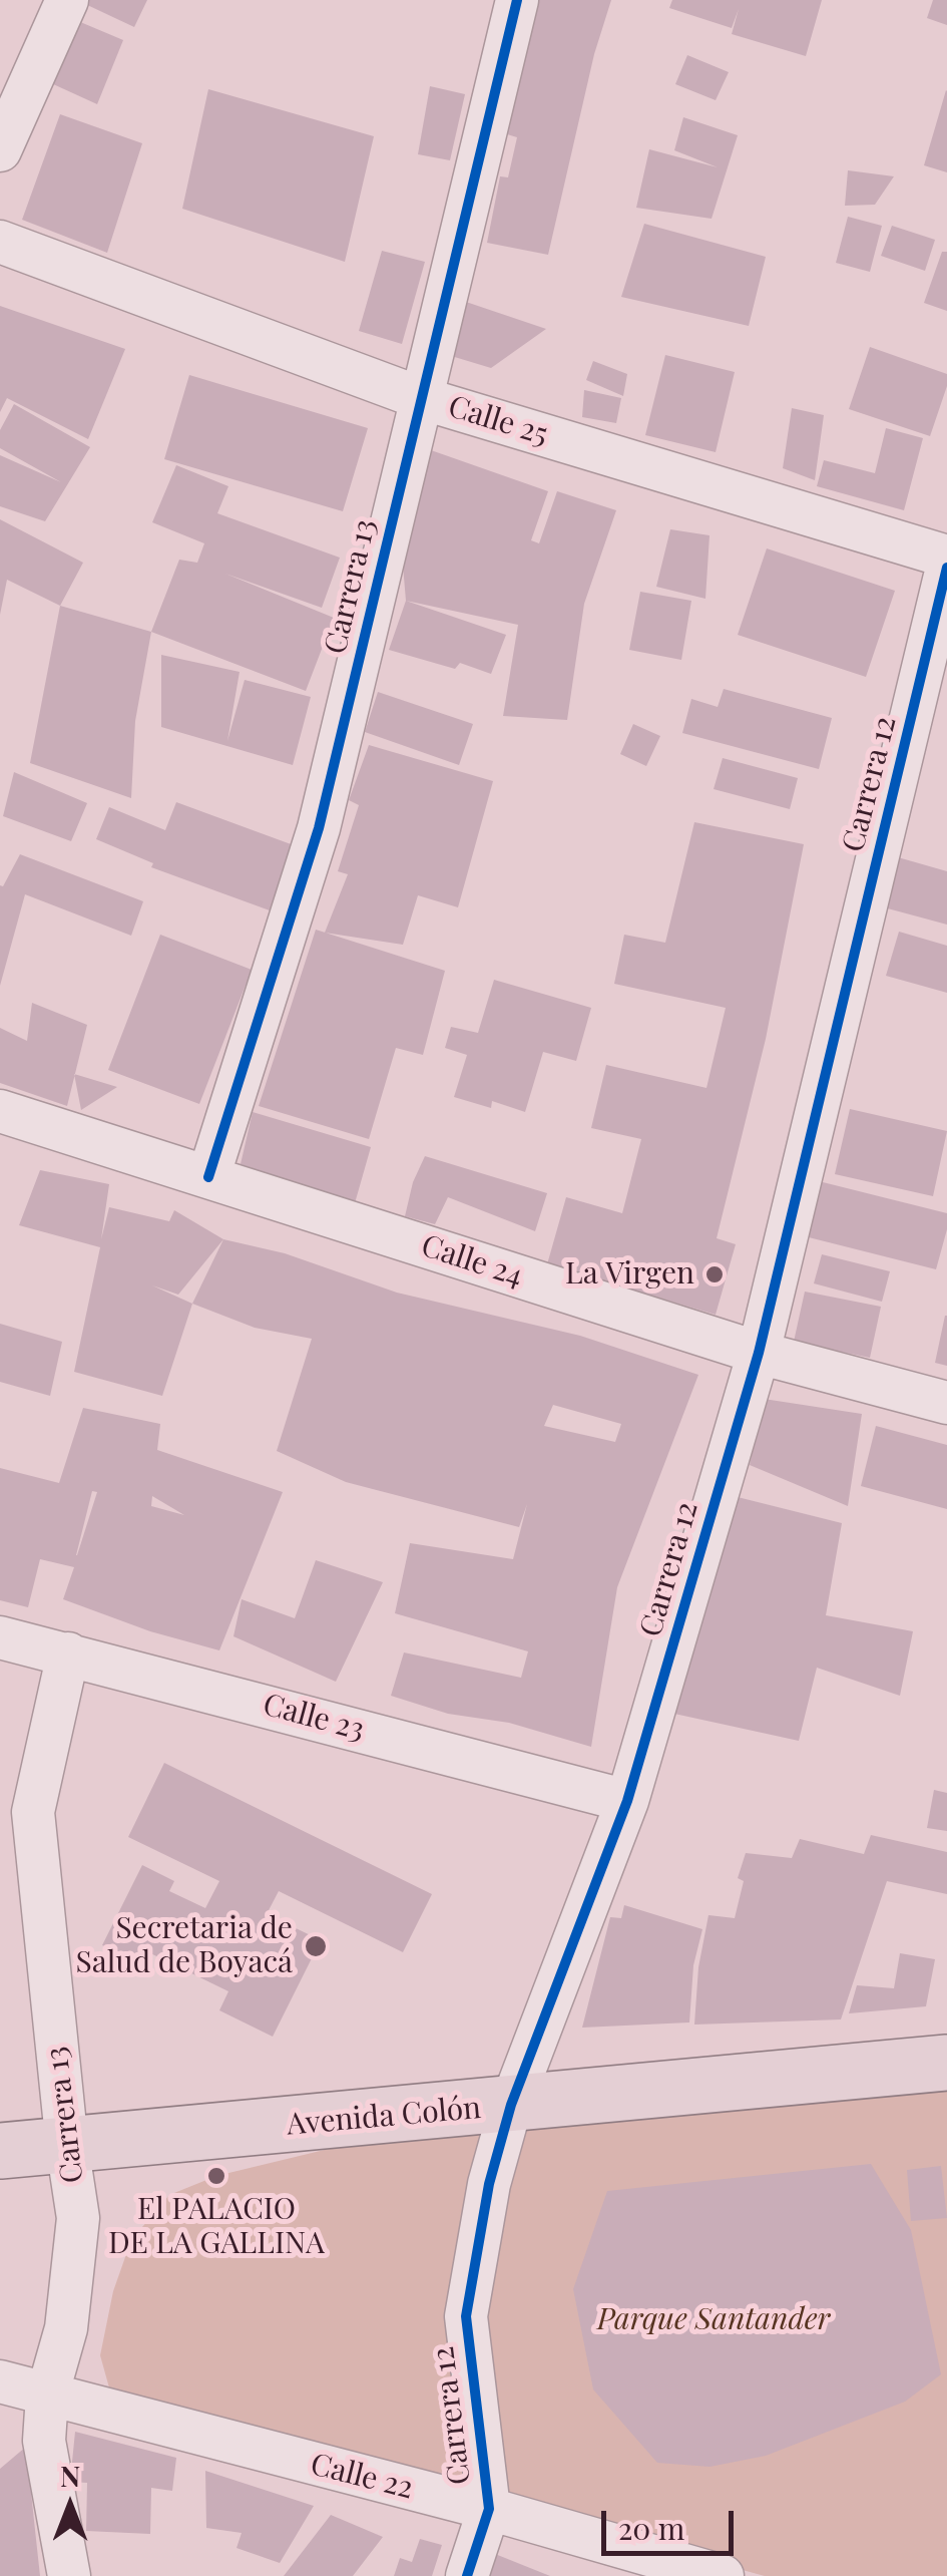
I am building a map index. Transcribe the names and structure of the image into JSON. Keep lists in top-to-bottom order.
{
  "streets": {
    "main road": ["Avenida Colón"],
    "street": [
      "Calle 25",
      "Carrera 13",
      "Carrera 12",
      "Calle 24",
      "Calle 23",
      "Calle 22"
    ]
  },
  "crossings": [
    ["Calle 25", "Carrera 13"],
    ["Carrera 13", "Calle 24"],
    ["Carrera 13", "Calle 23"],
    ["Carrera 13", "Avenida Colón"],
    ["Carrera 13", "Calle 22"],
    ["Carrera 12", "Calle 24"],
    ["Carrera 12", "Calle 23"],
    ["Carrera 12", "Avenida Colón"],
    ["Carrera 12", "Calle 22"]
  ],
  "parks": ["Parque Santander"],
  "places": ["La Virgen", "Secretaria de Salud de Boyacá", "El PALACIO DE LA GALLINA"],
  "scale_bar": "20 m",
  "north": "top"
}
